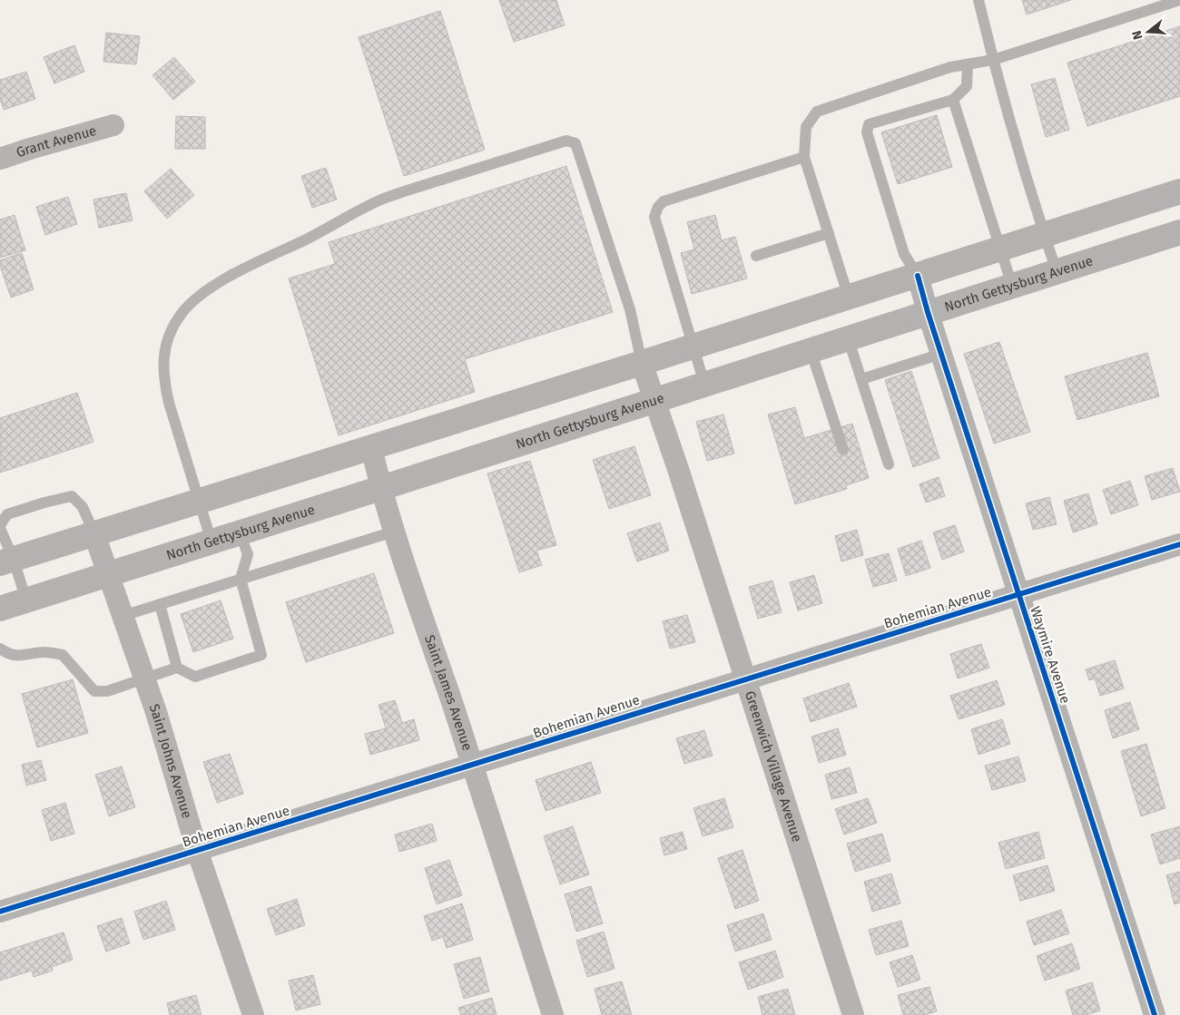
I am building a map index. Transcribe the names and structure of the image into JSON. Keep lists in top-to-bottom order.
{
  "streets": {
    "main road": ["North Gettysburg Avenue"],
    "street": [
      "Grant Avenue",
      "Bohemian Avenue",
      "Waymire Avenue",
      "Saint James Avenue",
      "Saint Johns Avenue",
      "Greenwich Village Avenue"
    ]
  },
  "crossings": [
    ["North Gettysburg Avenue", "Waymire Avenue"],
    ["North Gettysburg Avenue", "Saint James Avenue"],
    ["North Gettysburg Avenue", "Saint Johns Avenue"],
    ["North Gettysburg Avenue", "Greenwich Village Avenue"],
    ["Bohemian Avenue", "Waymire Avenue"],
    ["Bohemian Avenue", "Saint James Avenue"],
    ["Bohemian Avenue", "Saint Johns Avenue"],
    ["Bohemian Avenue", "Greenwich Village Avenue"]
  ],
  "north": "left"
}
